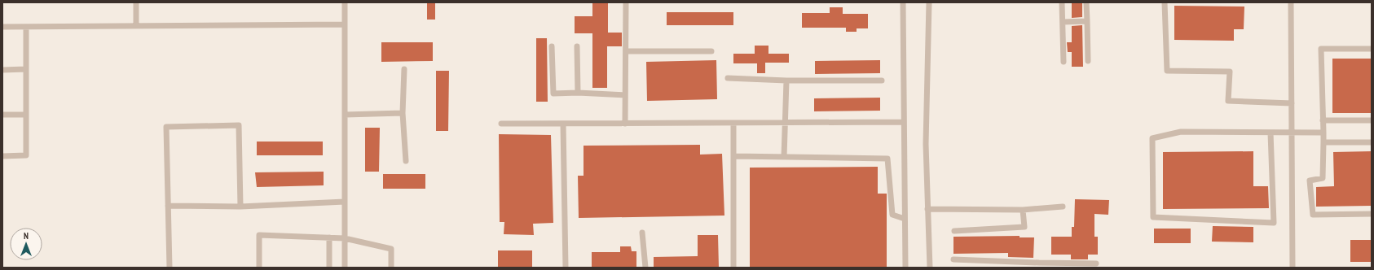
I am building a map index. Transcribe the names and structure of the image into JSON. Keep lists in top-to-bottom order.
{
  "north": "top"
}
